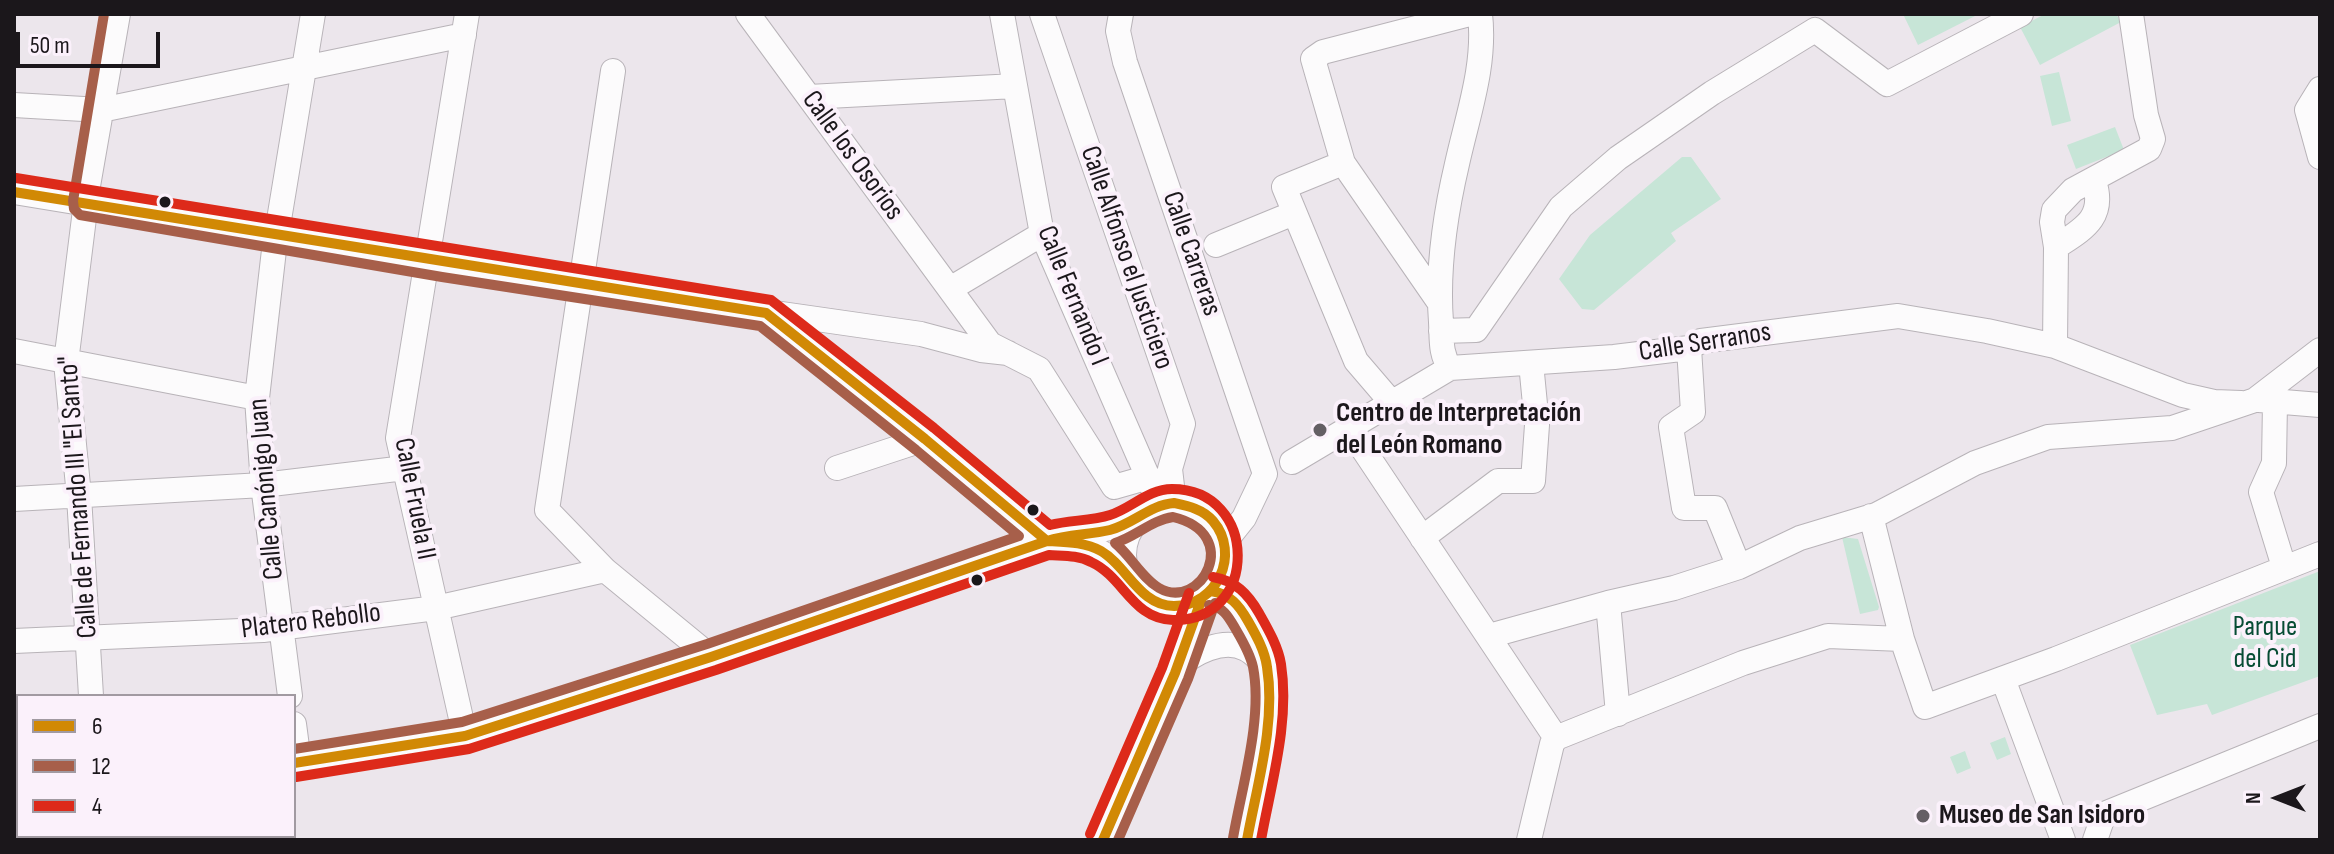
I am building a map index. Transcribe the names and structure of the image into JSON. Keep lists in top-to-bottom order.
{
  "streets": {
    "street": [
      "Calle los Osorios",
      "Calle Carreras",
      "Calle Alfonso el Justiciero",
      "Calle Fernando I",
      "Calle Serranos",
      "Calle Canónigo Juan",
      "Calle de Fernando III \"El Santo\"",
      "Calle Fruela II",
      "Platero Rebollo"
    ]
  },
  "crossings": [
    ["Calle los Osorios", "Calle Fernando I"],
    ["Calle Carreras", "Calle Serranos"],
    ["Calle Alfonso el Justiciero", "Calle Fernando I"],
    ["Calle Alfonso el Justiciero", "Calle Serranos"],
    ["Calle Fernando I", "Calle Serranos"],
    ["Calle Canónigo Juan", "Platero Rebollo"],
    ["Calle de Fernando III \"El Santo\"", "Platero Rebollo"],
    ["Calle Fruela II", "Platero Rebollo"]
  ],
  "parks": ["Parque del Cid"],
  "places": ["Centro de Interpretación del León Romano", "Museo de San Isidoro"],
  "lines": ["transit line 12", "transit line 4", "transit line 6"],
  "legend": ["6", "12", "4"],
  "scale_bar": "50 m",
  "north": "left"
}
